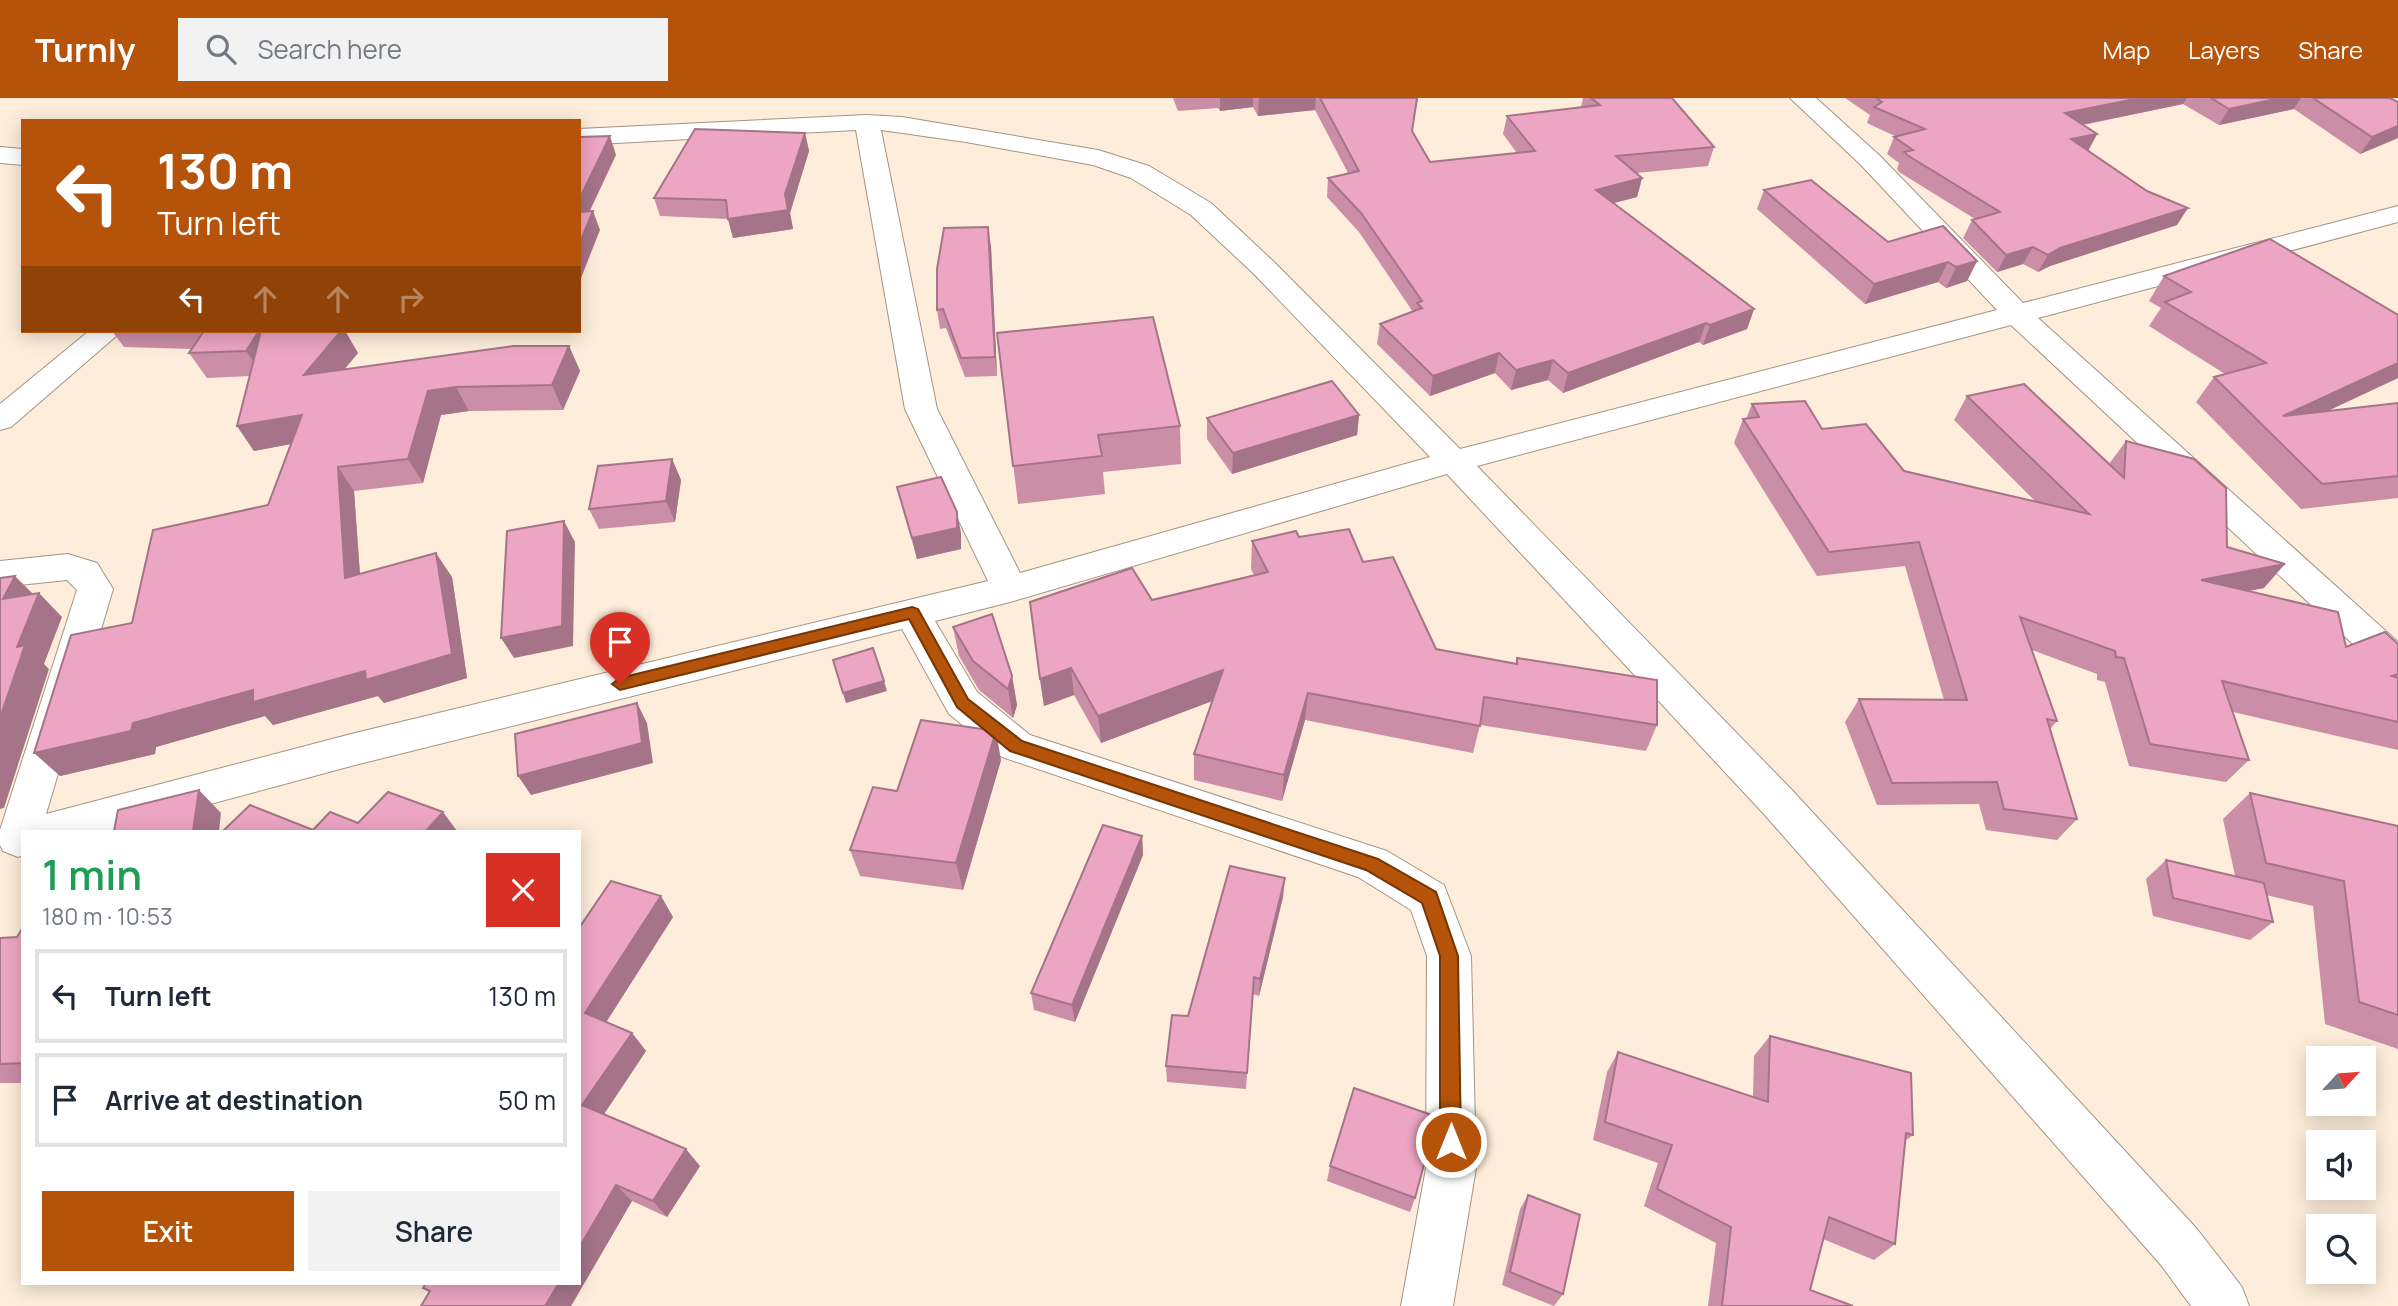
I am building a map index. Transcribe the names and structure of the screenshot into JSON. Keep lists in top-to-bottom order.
{
  "north": "top right",
  "page": {
    "header": "Turnly",
    "search": "Search here",
    "nav": ["Map", "Layers", "Share"],
    "turn": ["130 m", "Turn left"],
    "heading": ["1 min", "180 m · 10:53"],
    "list": [
      {
        "name": "Turn left",
        "value": "130 m"
      },
      {
        "name": "Arrive at destination",
        "value": "50 m"
      }
    ],
    "buttons": ["Exit", "Share"]
  }
}
